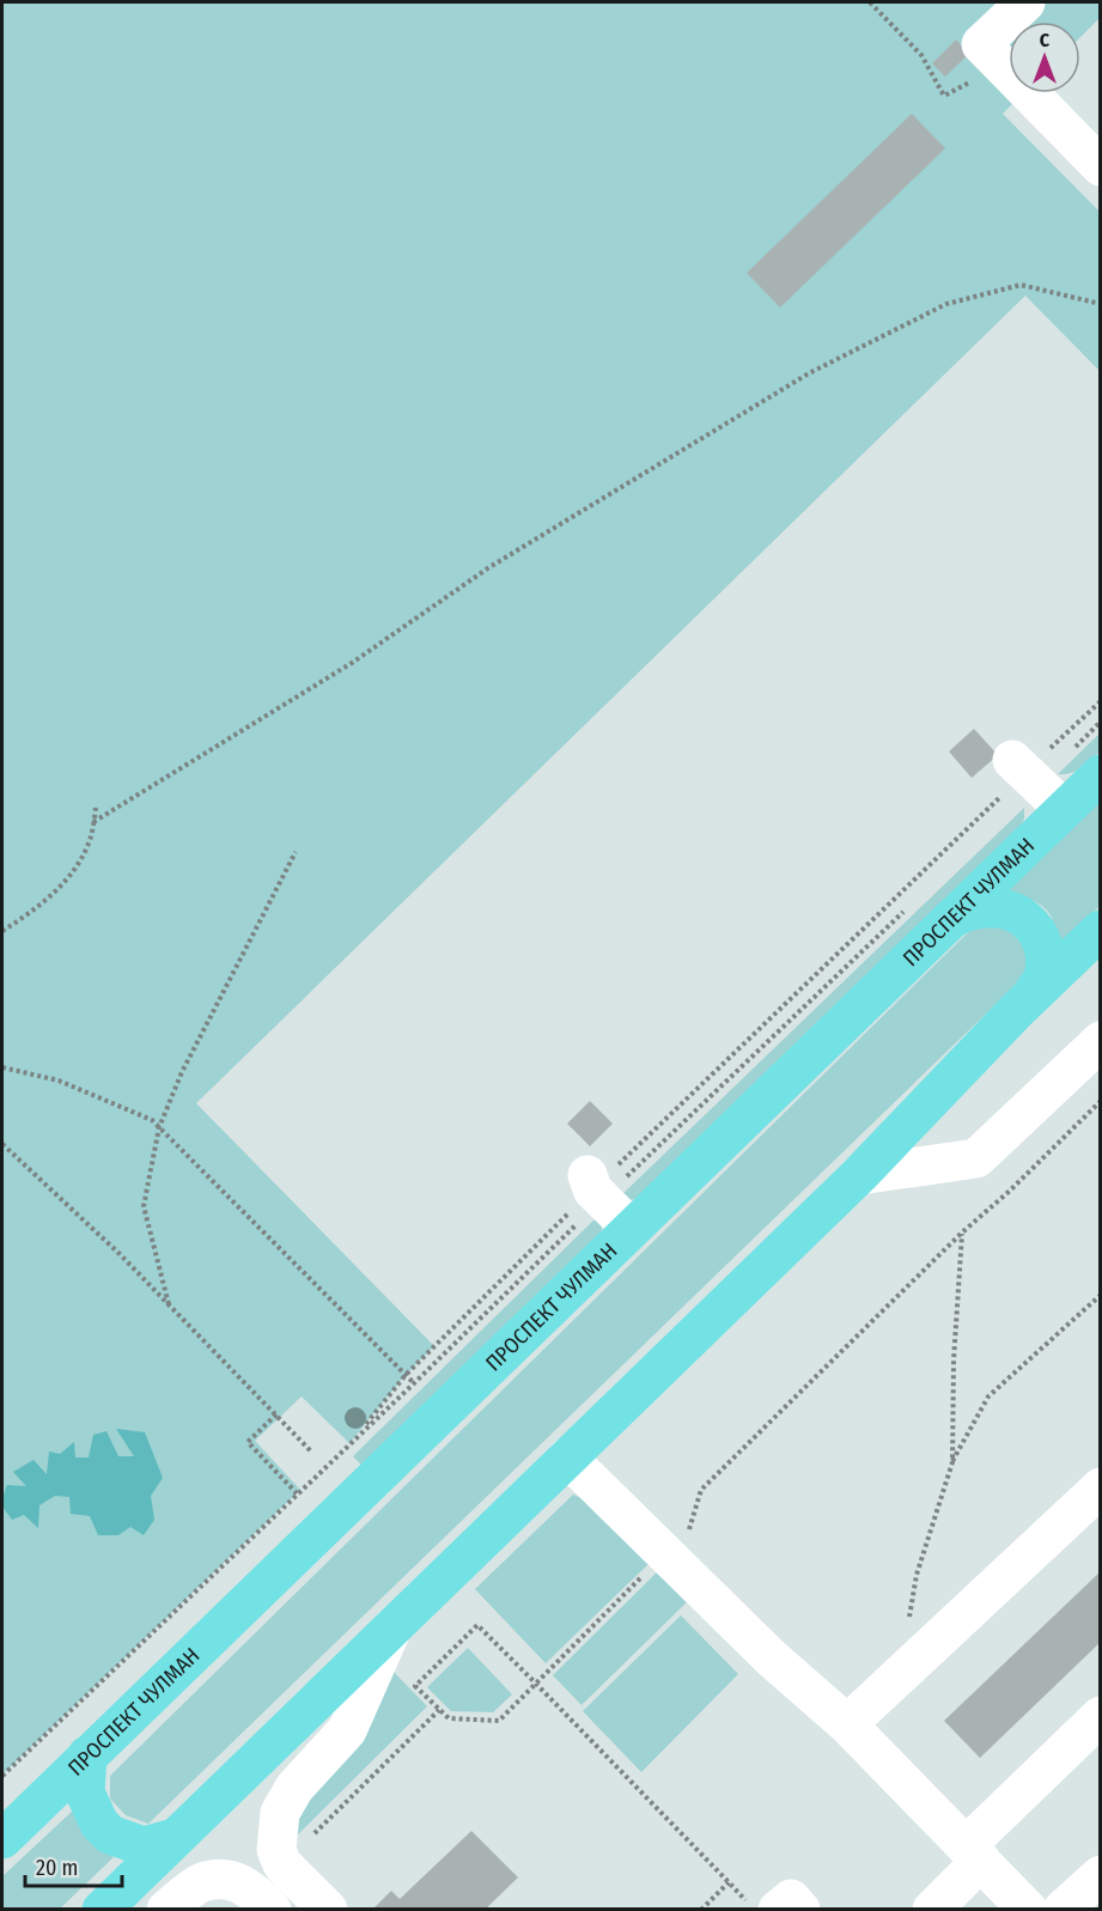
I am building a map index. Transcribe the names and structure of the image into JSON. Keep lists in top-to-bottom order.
{
  "streets": {
    "main road": ["ПРОСПЕКТ ЧУЛМАН"]
  },
  "scale_bar": "20 m",
  "north": "top"
}
